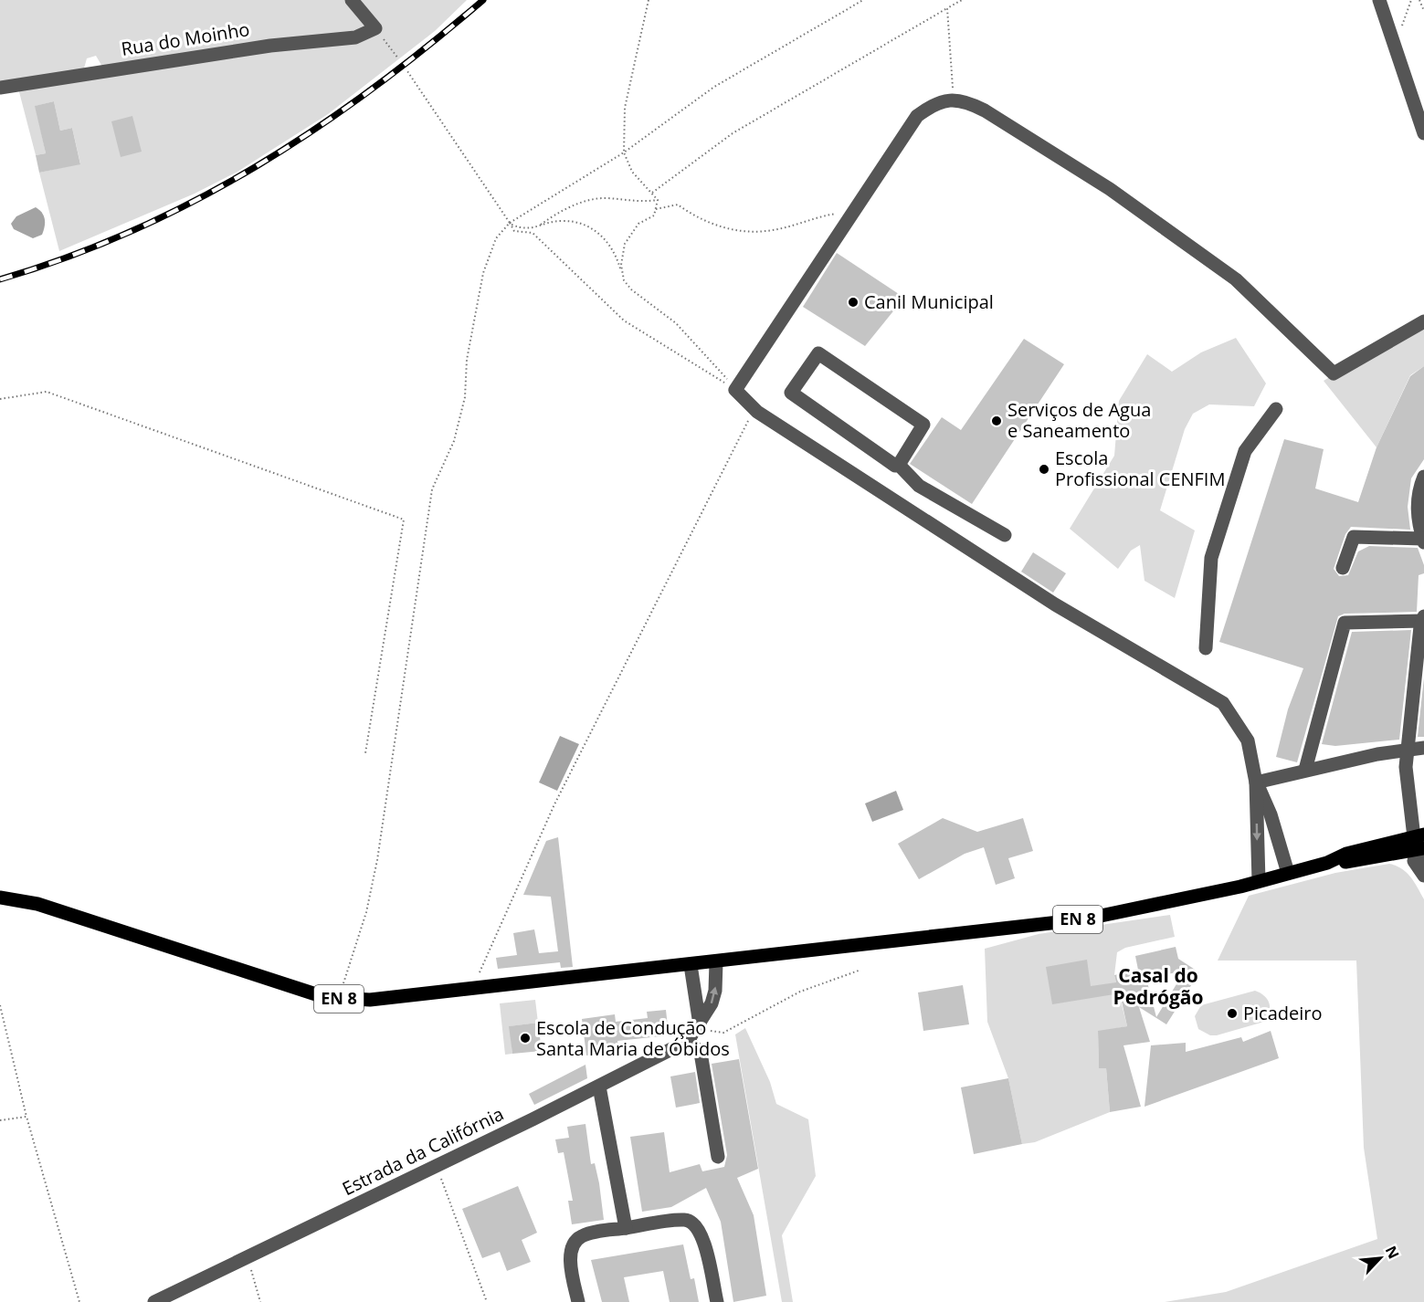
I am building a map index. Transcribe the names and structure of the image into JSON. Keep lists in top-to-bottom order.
{
  "streets": {
    "main road": ["EN 8"],
    "street": ["Rua do Moinho", "Estrada da Califórnia"]
  },
  "districts": ["Casal do Pedrógão"],
  "places": [
    "Canil Municipal",
    "Serviços de Agua e Saneamento",
    "Escola Profissional CENFIM",
    "Picadeiro",
    "Escola de Condução Santa Maria de Óbidos"
  ],
  "north": "top right"
}
